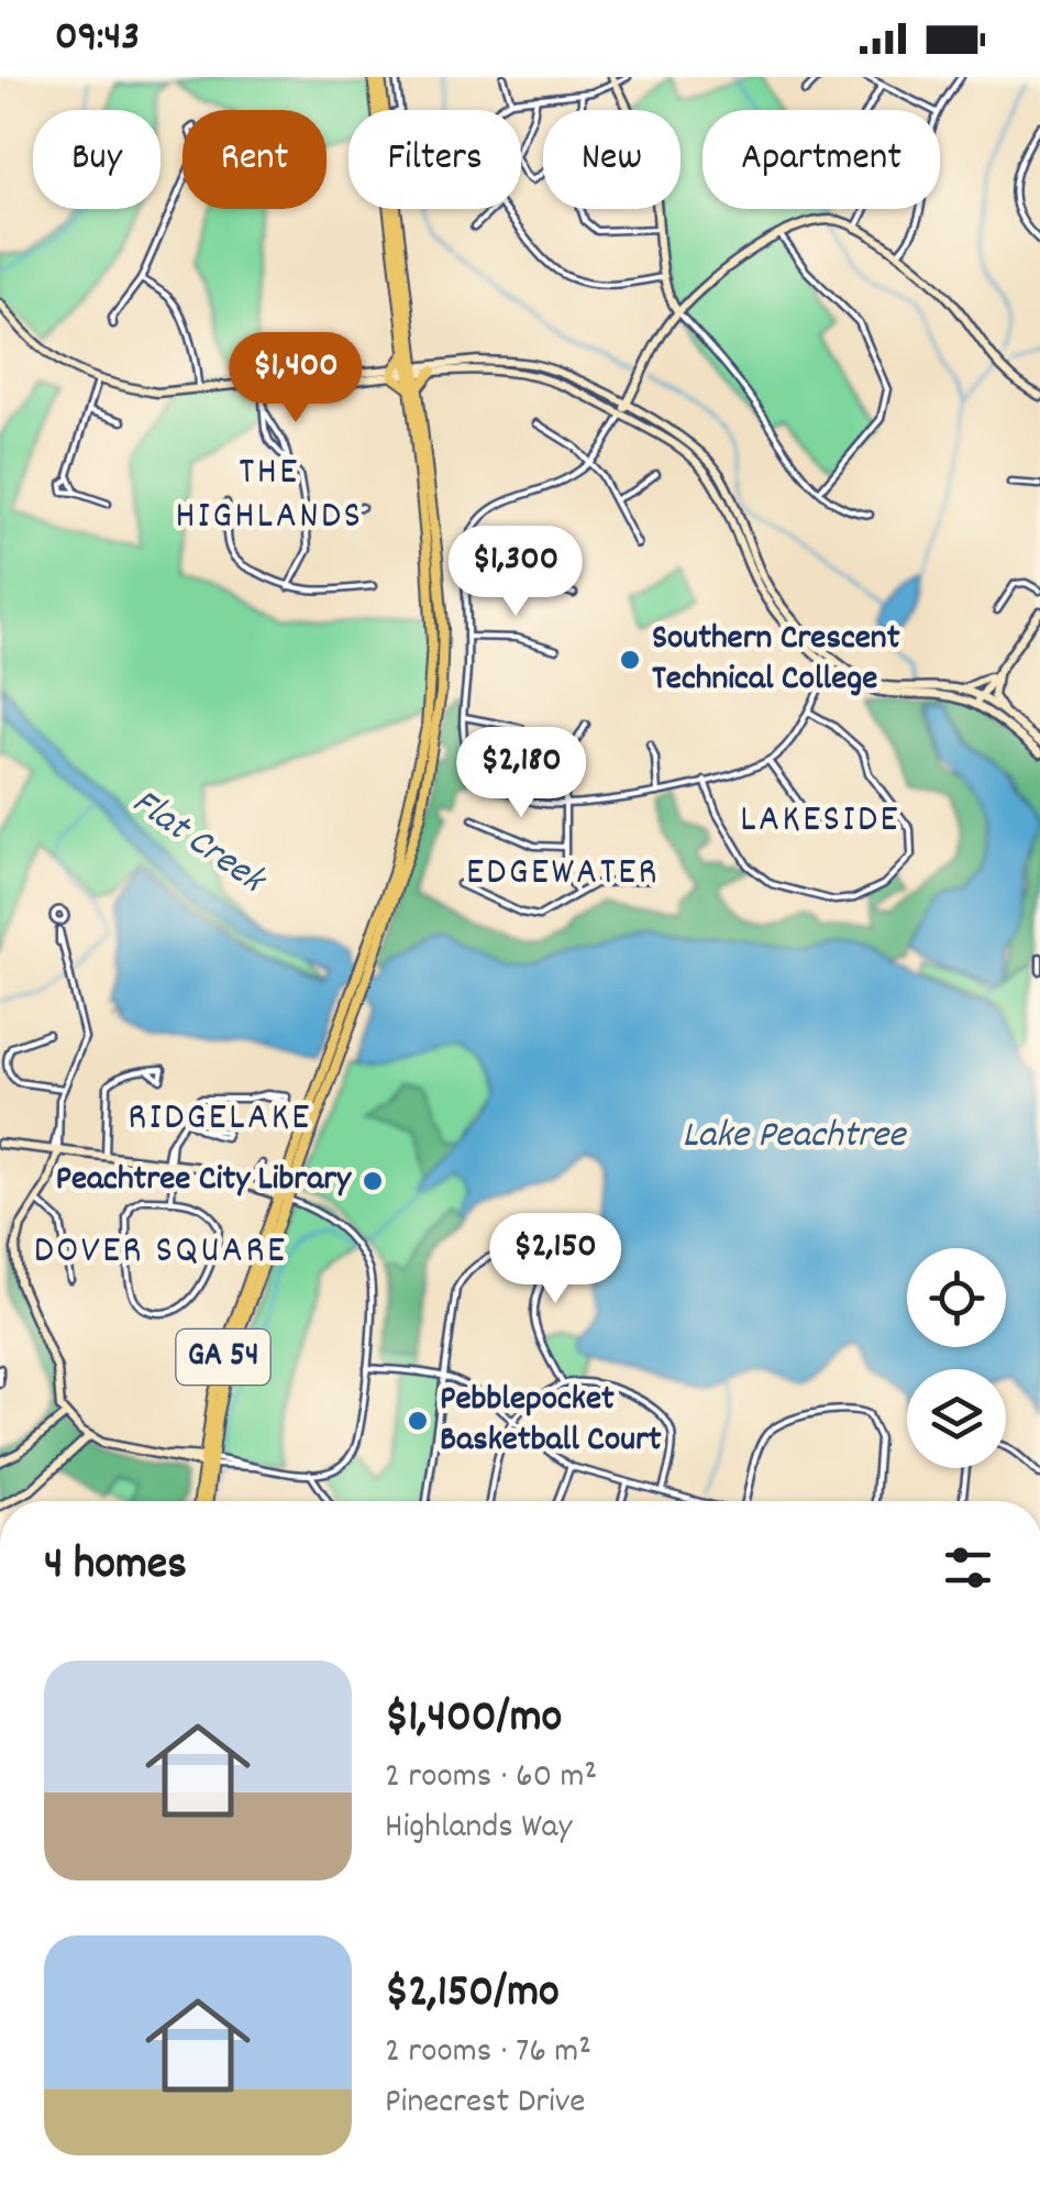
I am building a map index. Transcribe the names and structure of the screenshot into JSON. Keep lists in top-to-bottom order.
{
  "streets": {
    "main road": ["GA 54"]
  },
  "districts": [
    "THE HIGHLANDS",
    "LAKESIDE",
    "EDGEWATER",
    "RIDGELAKE",
    "DOVER SQUARE"
  ],
  "water": ["Flat Creek", "Lake Peachtree"],
  "places": ["Southern Crescent Technical College", "Peachtree City Library", "Pebblepocket Basketball Court"],
  "page": {
    "status": "09:43",
    "chip": [
      "Buy",
      "Rent",
      "Filters",
      "New",
      "Apartment"
    ],
    "price": [
      "$1,400",
      "$1,300",
      "$2,180",
      "$2,150"
    ],
    "heading": "4 homes",
    "list": [
      {
        "name": "$1,400/mo",
        "note": "2 rooms · 60 m² · Highlands Way"
      },
      {
        "name": "$2,150/mo",
        "note": "2 rooms · 76 m² · Pinecrest Drive"
      }
    ]
  }
}
